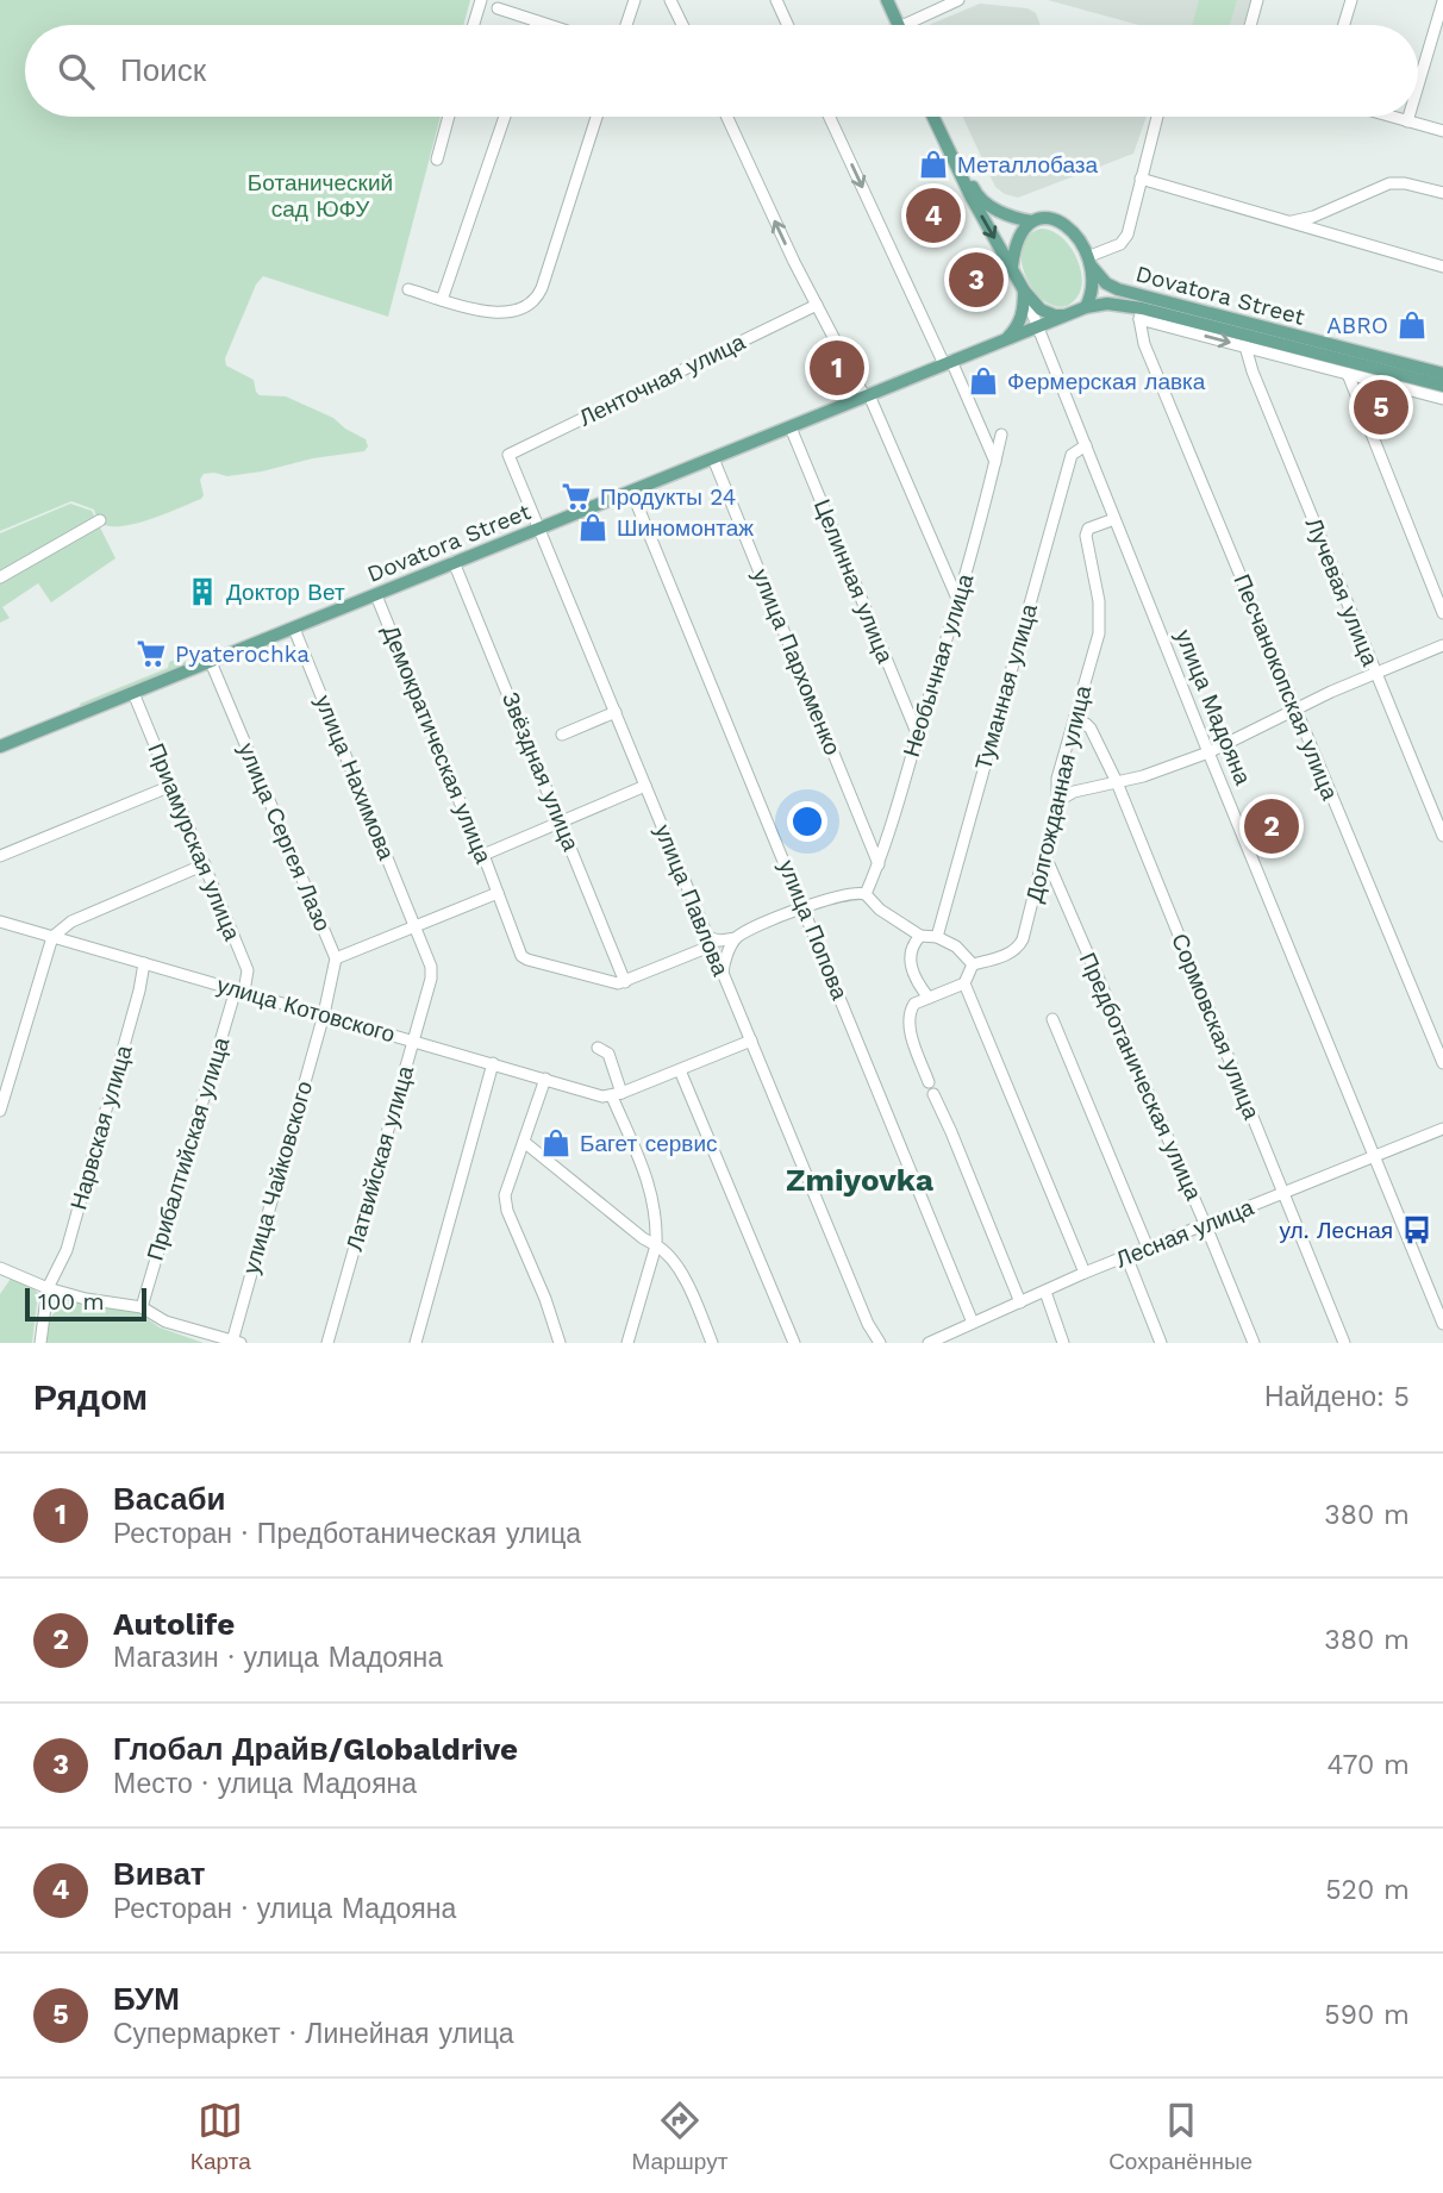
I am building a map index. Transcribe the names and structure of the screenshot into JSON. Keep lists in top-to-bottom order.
{
  "streets": {
    "main road": ["Dovatora Street"],
    "street": [
      "Ленточная улица",
      "Целинная улица",
      "Лучевая улица",
      "улица Пархоменко",
      "Необычная улица",
      "Туманная улица",
      "Песчанокопская улица",
      "улица Мадояна",
      "Демократическая улица",
      "Звёздная улица",
      "улица Нахимова",
      "Долгожданная улица",
      "улица Сергея Лазо",
      "Приамурская улица",
      "улица Павлова",
      "улица Попова",
      "улица Котовского",
      "Сормовская улица",
      "Предботаническая улица",
      "Нарвская улица",
      "Прибалтийская улица",
      "Латвийская улица",
      "улица Чайковского",
      "Лесная улица"
    ]
  },
  "crossings": [
    ["Dovatora Street", "Целинная улица"],
    ["Dovatora Street", "Лучевая улица"],
    ["Dovatora Street", "улица Пархоменко"],
    ["Dovatora Street", "Песчанокопская улица"],
    ["Dovatora Street", "улица Мадояна"],
    ["Dovatora Street", "Демократическая улица"],
    ["Dovatora Street", "Звёздная улица"],
    ["Dovatora Street", "улица Нахимова"],
    ["Dovatora Street", "улица Сергея Лазо"],
    ["Dovatora Street", "Приамурская улица"],
    ["Dovatora Street", "улица Павлова"],
    ["Dovatora Street", "улица Попова"],
    ["Ленточная улица", "улица Павлова"],
    ["Целинная улица", "Необычная улица"],
    ["улица Пархоменко", "Необычная улица"],
    ["Туманная улица", "улица Мадояна"],
    ["Туманная улица", "Долгожданная улица"],
    ["улица Мадояна", "Долгожданная улица"],
    ["улица Мадояна", "Лесная улица"],
    ["Демократическая улица", "Звёздная улица"],
    ["улица Нахимова", "Латвийская улица"],
    ["Долгожданная улица", "Сормовская улица"],
    ["Долгожданная улица", "Предботаническая улица"],
    ["улица Сергея Лазо", "улица Котовского"],
    ["улица Сергея Лазо", "улица Чайковского"],
    ["Приамурская улица", "улица Котовского"],
    ["Приамурская улица", "Прибалтийская улица"],
    ["улица Попова", "Лесная улица"],
    ["улица Котовского", "Нарвская улица"],
    ["улица Котовского", "Прибалтийская улица"],
    ["улица Котовского", "Латвийская улица"],
    ["улица Котовского", "улица Чайковского"],
    ["Сормовская улица", "Лесная улица"],
    ["Предботаническая улица", "Лесная улица"]
  ],
  "districts": ["Zmiyovka"],
  "parks": ["Ботанический сад ЮФУ"],
  "places": {
    "shop": [
      "Металлобаза",
      "ABRO",
      "Фермерская лавка",
      "Шиномонтаж",
      "Багет сервис"
    ],
    "supermarket": ["Продукты 24", "Pyaterochka"],
    "building": ["Доктор Вет"],
    "bus stop": ["ул. Лесная"]
  },
  "scale_bar": "100 m",
  "page": {
    "search": "Поиск",
    "pins": [
      "4",
      "3",
      "1",
      "5",
      "2"
    ],
    "scale": "100 m",
    "heading": ["Рядом", "Найдено: 5"],
    "list": [
      {
        "mark": "1",
        "name": "Васаби",
        "note": "Ресторан · Предботаническая улица",
        "value": "380 m"
      },
      {
        "mark": "2",
        "name": "Autolife",
        "note": "Магазин · улица Мадояна",
        "value": "380 m"
      },
      {
        "mark": "3",
        "name": "Глобал Драйв/Globaldrive",
        "note": "Место · улица Мадояна",
        "value": "470 m"
      },
      {
        "mark": "4",
        "name": "Виват",
        "note": "Ресторан · улица Мадояна",
        "value": "520 m"
      },
      {
        "mark": "5",
        "name": "БУМ",
        "note": "Супермаркет · Линейная улица",
        "value": "590 m"
      }
    ],
    "nav": ["Карта", "Маршрут", "Сохранённые"]
  }
}
